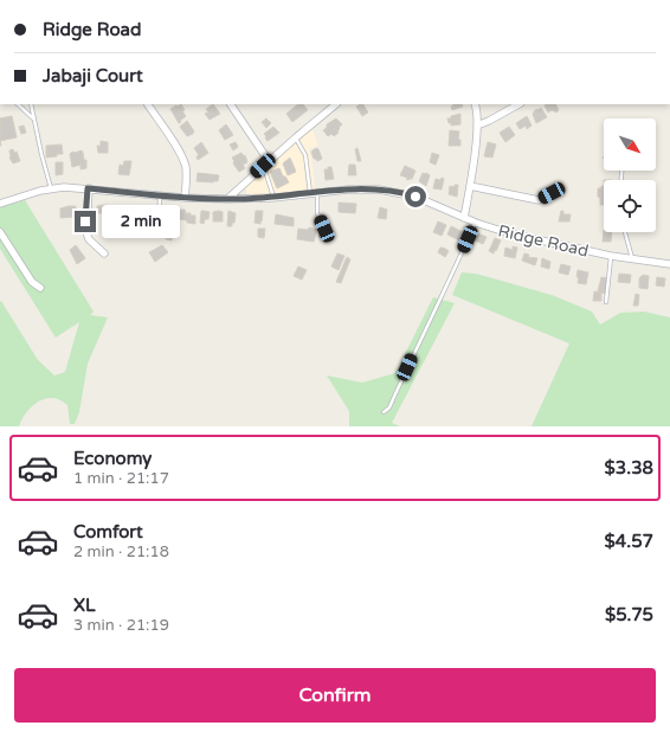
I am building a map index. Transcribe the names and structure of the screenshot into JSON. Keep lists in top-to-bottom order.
{
  "streets": {
    "street": ["Ridge Road"]
  },
  "north": "bottom right",
  "page": {
    "banner": ["Ridge Road", "Jabaji Court"],
    "bubble": "2 min",
    "list": [
      {
        "name": "Economy",
        "note": "1 min · 21:17",
        "value": "$3.38"
      },
      {
        "name": "Comfort",
        "note": "2 min · 21:18",
        "value": "$4.57"
      },
      {
        "name": "XL",
        "note": "3 min · 21:19",
        "value": "$5.75"
      }
    ],
    "buttons": "Confirm"
  }
}
